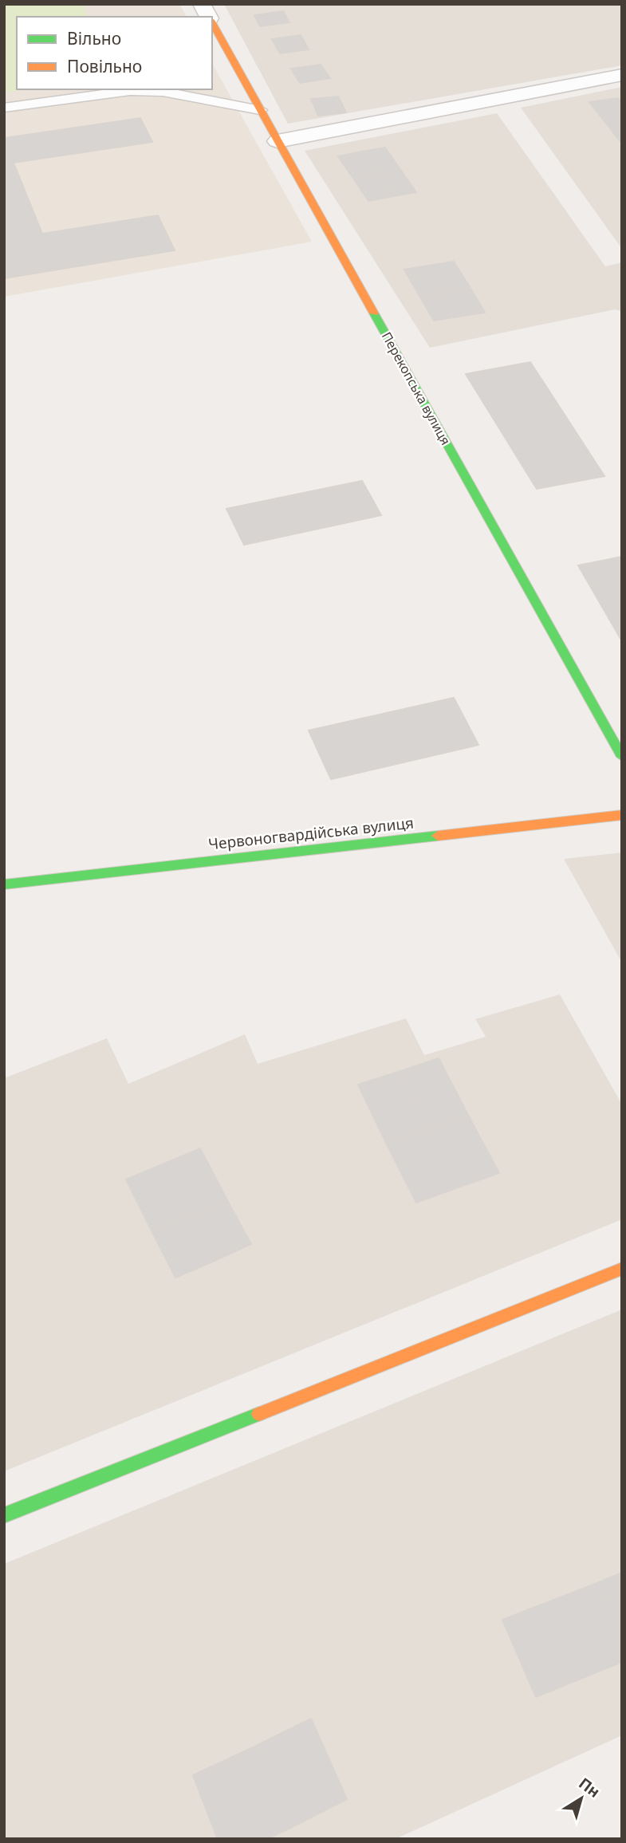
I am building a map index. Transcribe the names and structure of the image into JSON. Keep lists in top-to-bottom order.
{
  "streets": {
    "street": ["Перекопська вулиця", "Червоногвардійська вулиця"]
  },
  "legend": ["Вільно", "Повільно"],
  "north": "top right"
}
